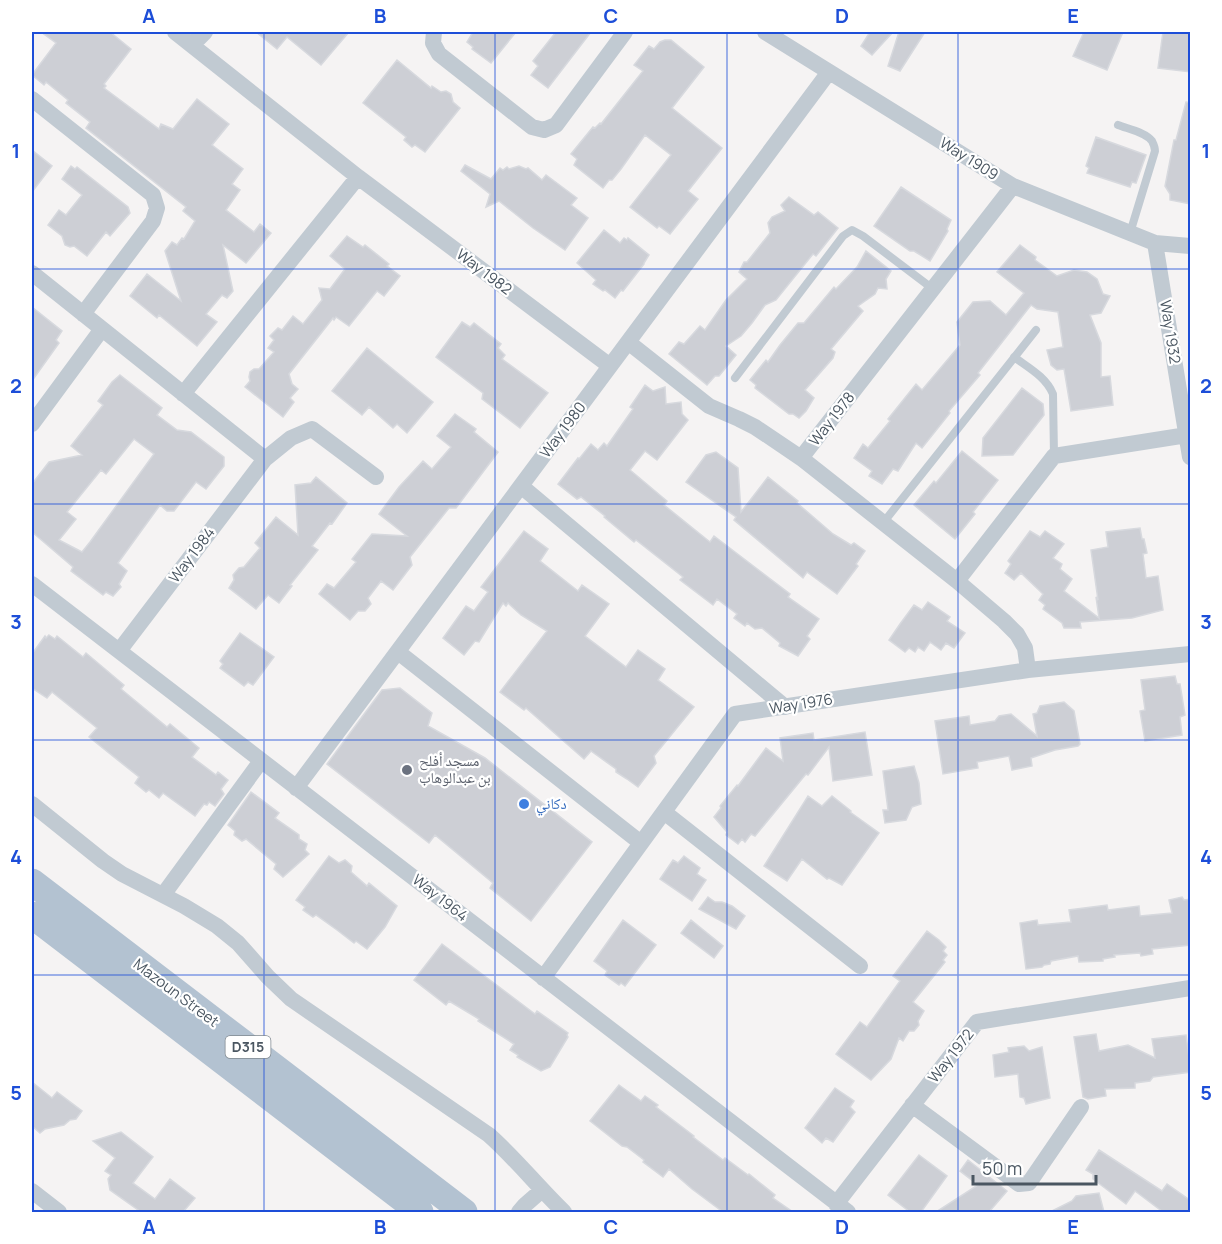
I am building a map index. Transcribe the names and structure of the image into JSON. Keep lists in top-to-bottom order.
{
  "streets": {
    "main road": ["Mazoun Street", "D315"],
    "street": [
      "Way 1909",
      "Way 1982",
      "Way 1932",
      "Way 1978",
      "Way 1980",
      "Way 1984",
      "Way 1976",
      "Way 1964",
      "Way 1972"
    ]
  },
  "crossings": [
    ["Way 1909", "Way 1932"],
    ["Way 1909", "Way 1978"],
    ["Way 1909", "Way 1980"],
    ["Way 1982", "Way 1980"],
    ["Way 1978", "Way 1976"],
    ["Way 1980", "Way 1964"],
    ["Way 1984", "Way 1964"],
    ["Way 1976", "Way 1964"],
    ["Way 1964", "Way 1972"]
  ],
  "places": ["مسجد أفلح بن عبدالوهاب", "دكاني"],
  "scale_bar": "50 m",
  "grid": {
    "columns": [
      "A",
      "B",
      "C",
      "D",
      "E"
    ],
    "rows": [
      "1",
      "2",
      "3",
      "4",
      "5"
    ]
  }
}
